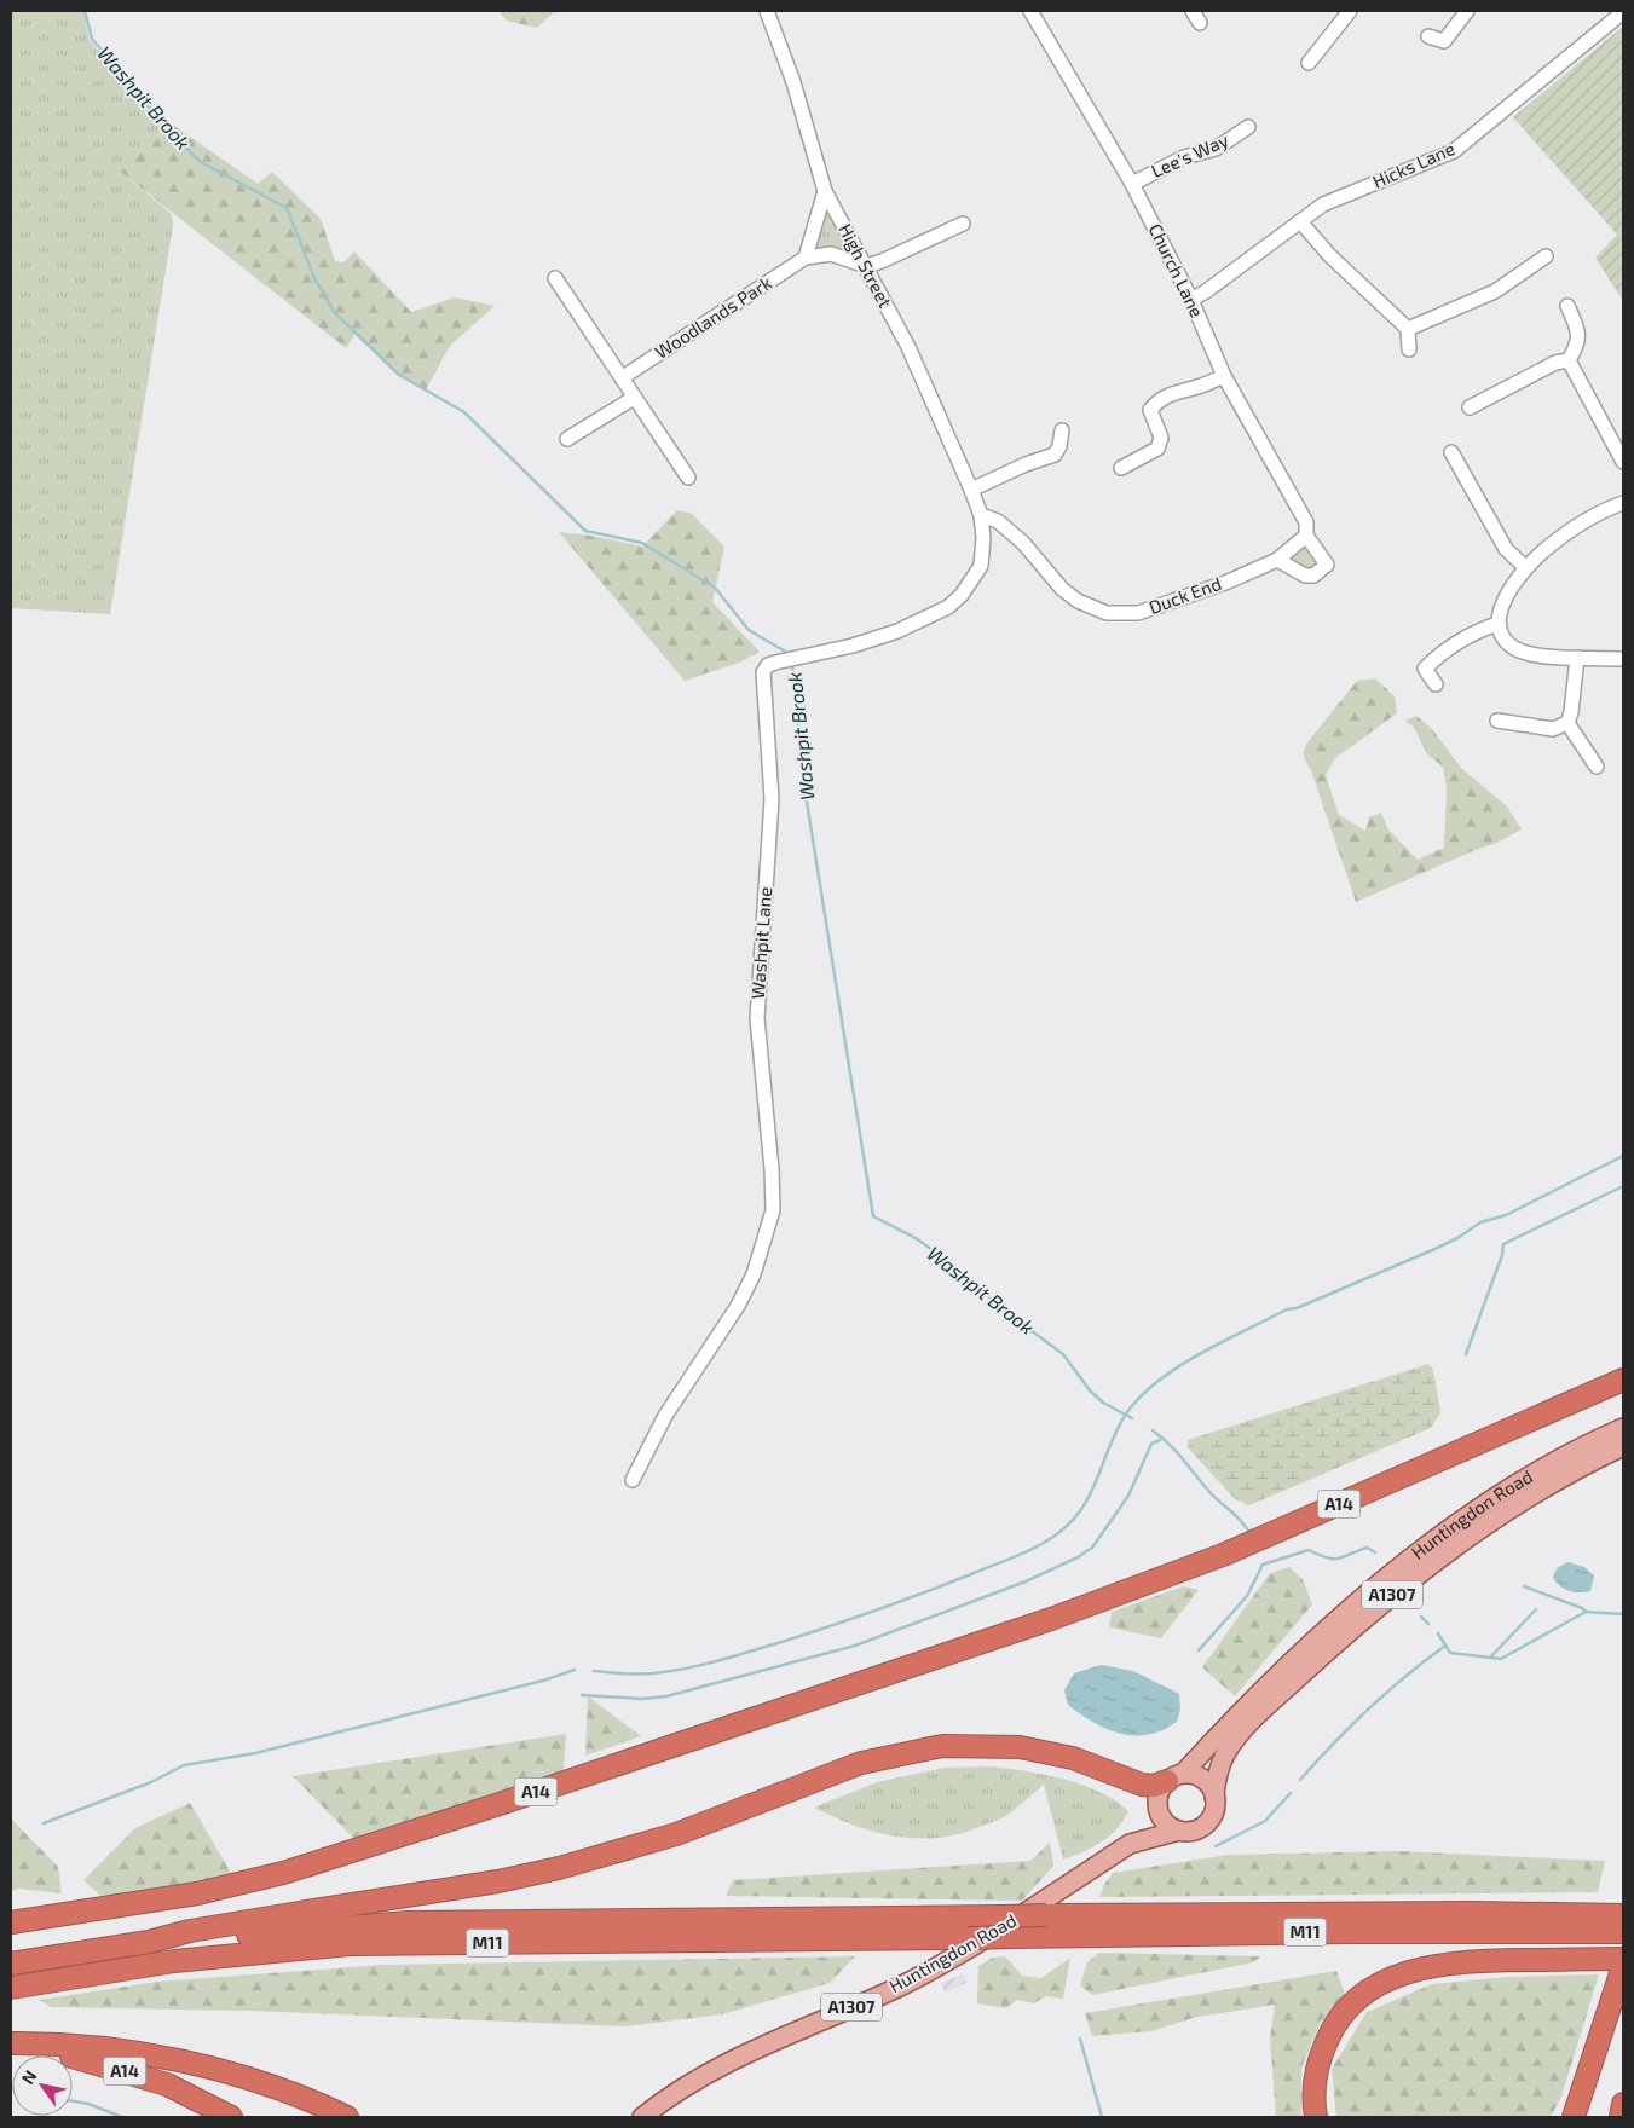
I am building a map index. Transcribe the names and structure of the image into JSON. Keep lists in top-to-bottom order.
{
  "streets": {
    "highway": ["A14", "M11"],
    "main road": ["Huntingdon Road", "A1307"],
    "street": [
      "Lee's Way",
      "Hicks Lane",
      "High Street",
      "Church Lane",
      "Woodlands Park",
      "Duck End",
      "Washpit Lane"
    ]
  },
  "crossings": [
    ["Lee's Way", "Church Lane"],
    ["Hicks Lane", "Church Lane"],
    ["High Street", "Duck End"],
    ["High Street", "Washpit Lane"],
    ["Church Lane", "Duck End"],
    ["Duck End", "Washpit Lane"]
  ],
  "water": ["Washpit Brook"],
  "north": "top left"
}
